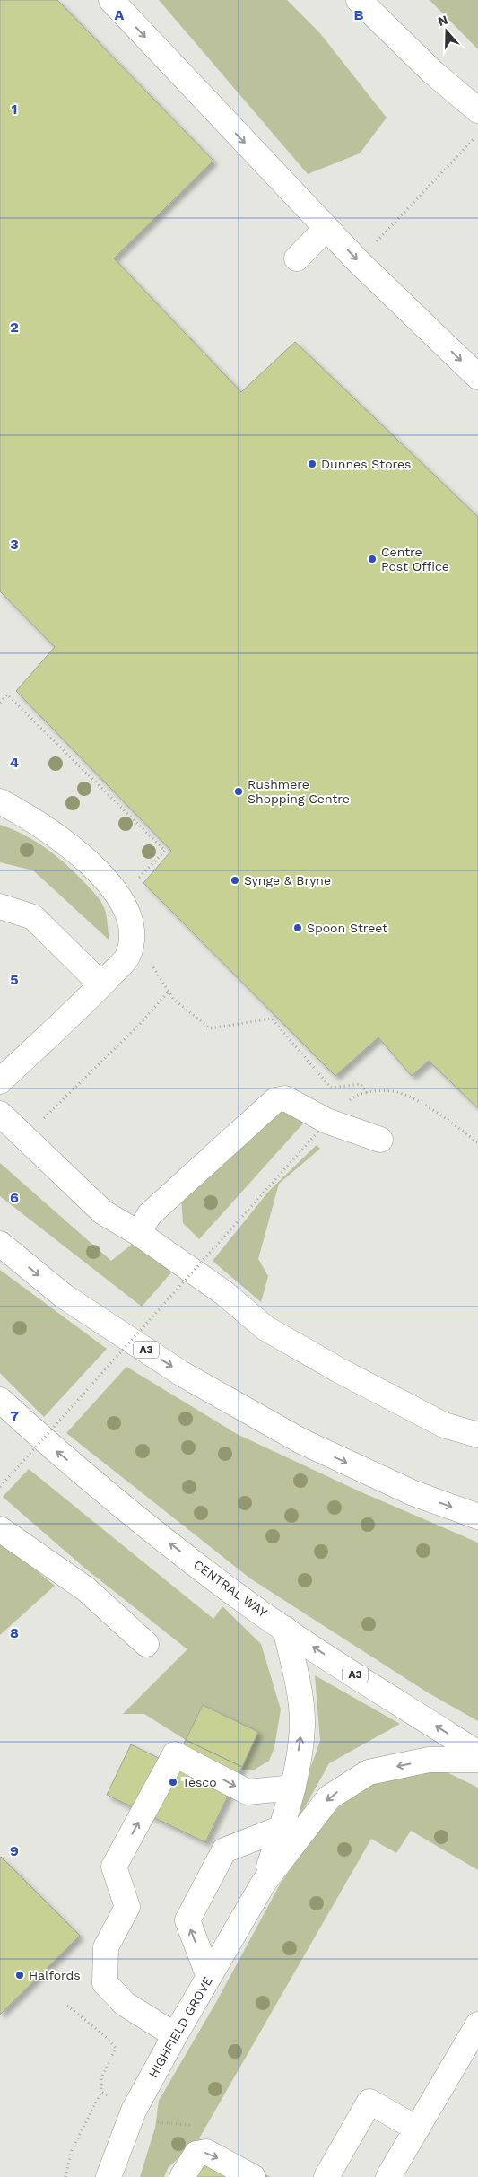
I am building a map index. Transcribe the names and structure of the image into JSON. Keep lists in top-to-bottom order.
{
  "streets": {
    "main road": ["A3", "CENTRAL WAY", "HIGHFIELD GROVE"]
  },
  "crossings": [
    ["CENTRAL WAY", "HIGHFIELD GROVE"]
  ],
  "places": [
    "Dunnes Stores",
    "Centre Post Office",
    "Rushmere Shopping Centre",
    "Synge & Bryne",
    "Spoon Street",
    "Tesco",
    "Halfords"
  ],
  "north": "top",
  "grid": {
    "columns": ["A", "B"],
    "rows": [
      "1",
      "2",
      "3",
      "4",
      "5",
      "6",
      "7",
      "8",
      "9"
    ]
  }
}
